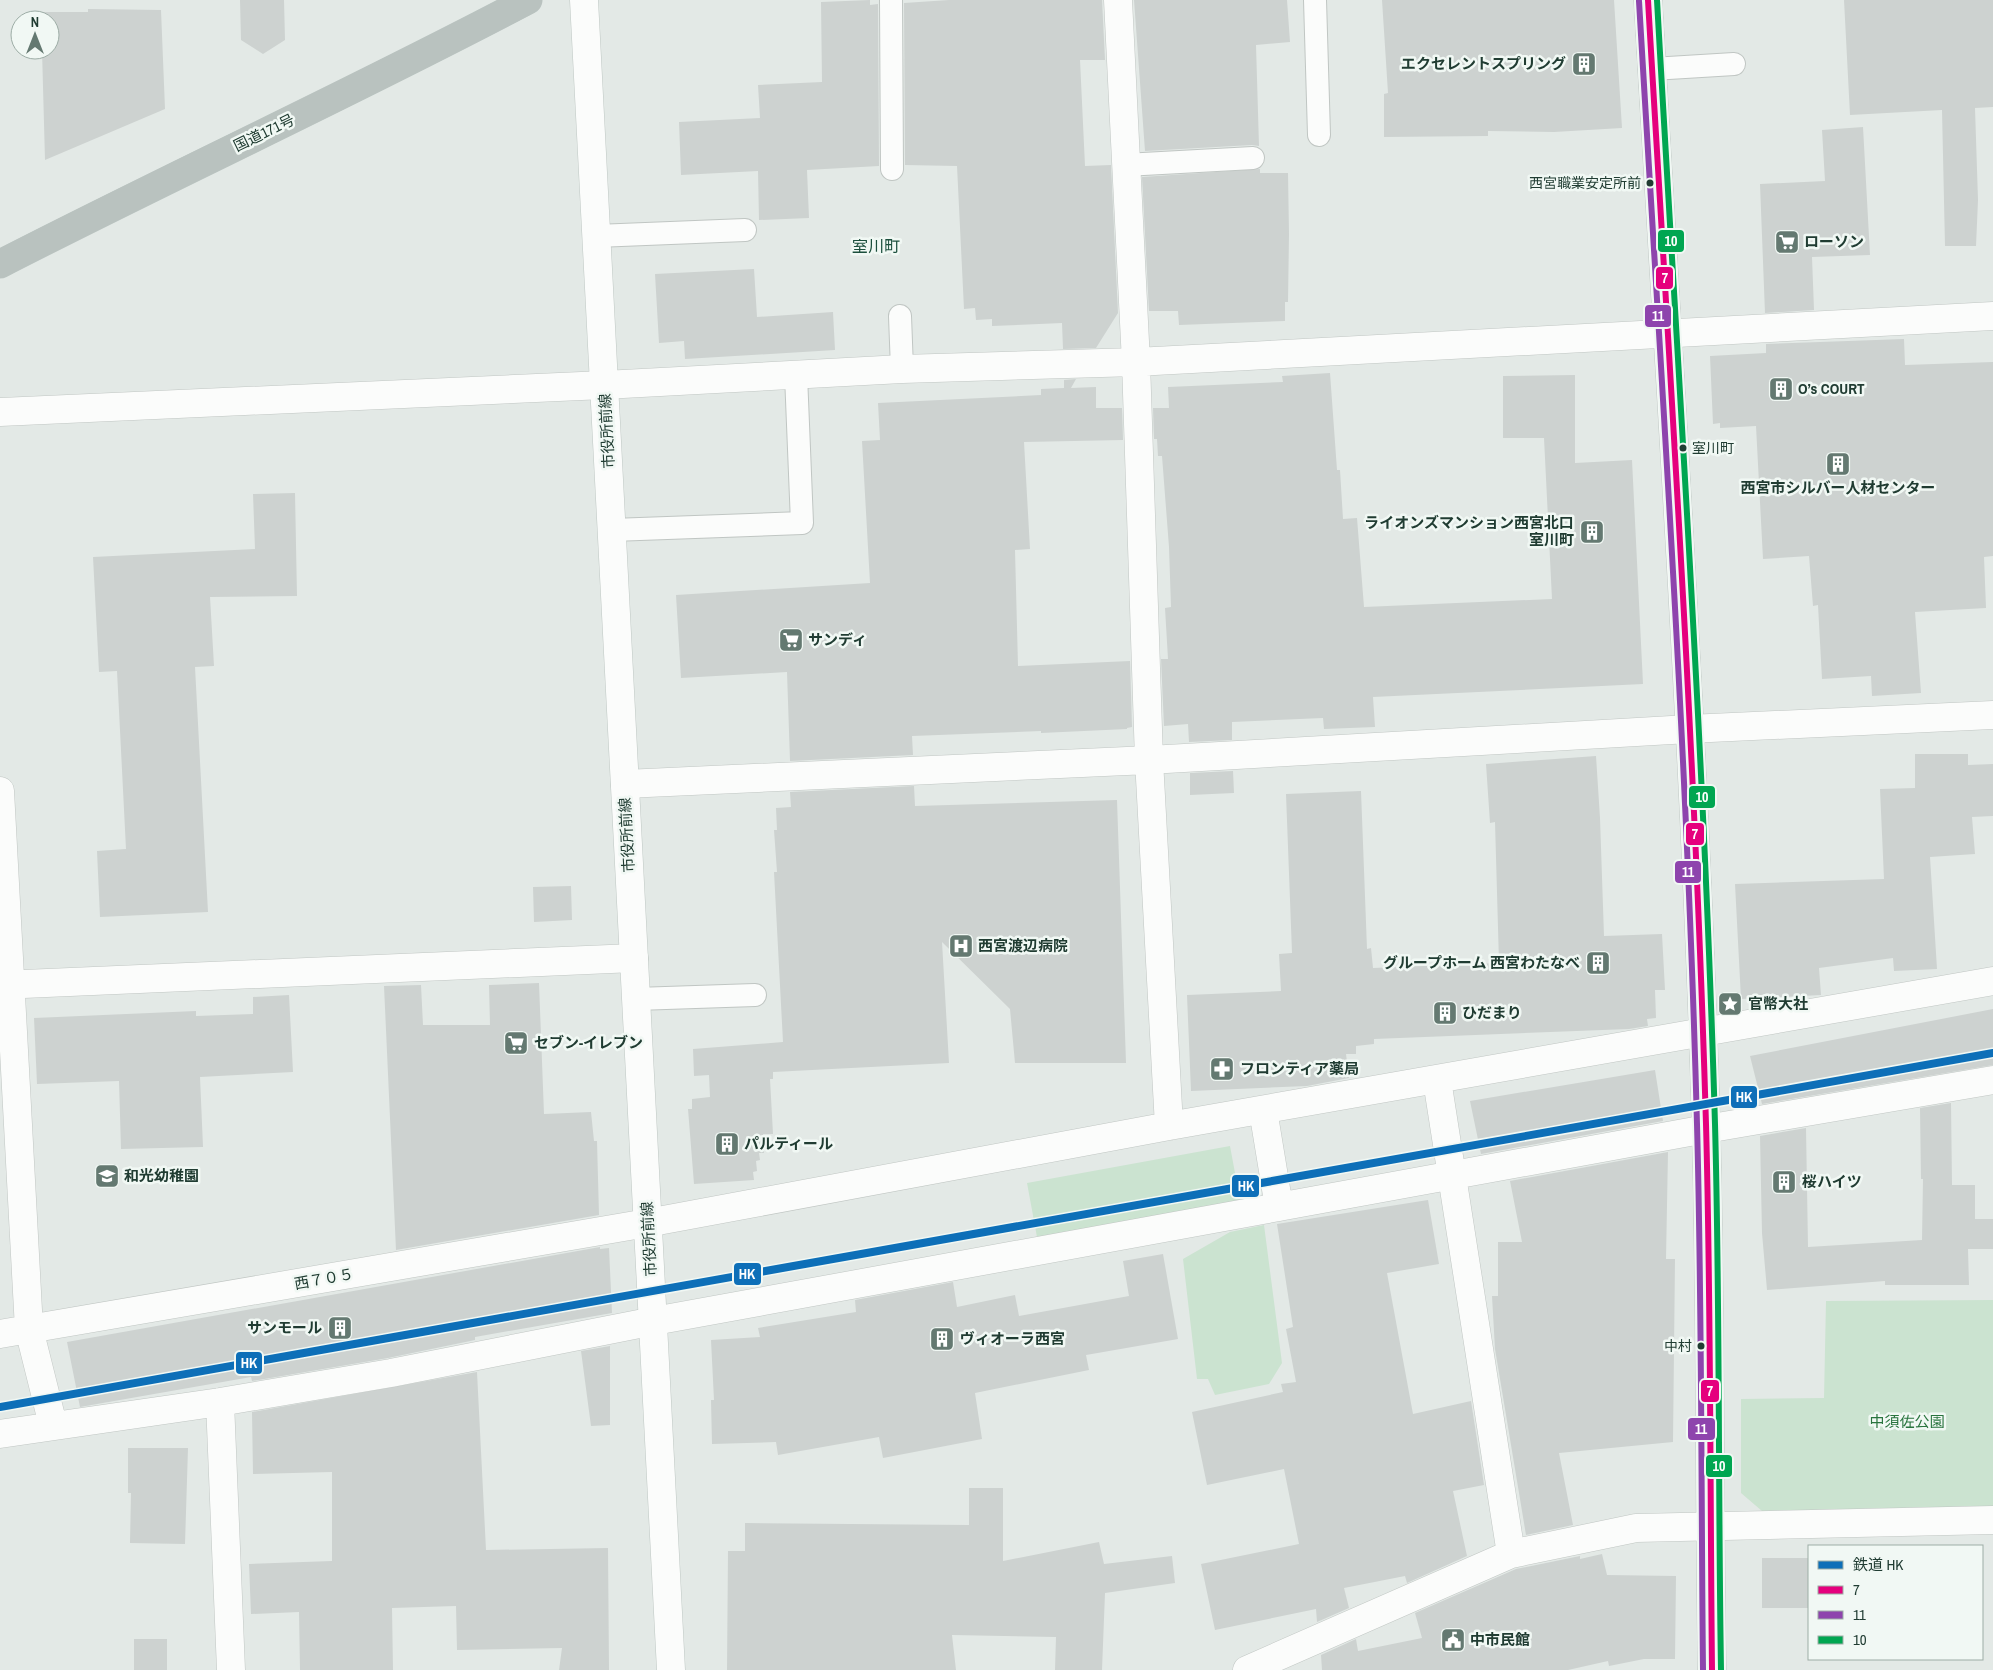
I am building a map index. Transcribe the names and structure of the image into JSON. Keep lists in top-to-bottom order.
{
  "streets": {
    "highway": ["国道171号"],
    "street": ["市役所前線", "西７０５"]
  },
  "crossings": [
    ["市役所前線", "西７０５"]
  ],
  "districts": ["室川町"],
  "parks": ["中須佐公園"],
  "places": {
    "building": [
      "エクセレントスプリング",
      "O’s COURT",
      "西宮市シルバー人材センター",
      "ライオンズマンション西宮北口 室川町",
      "グループホーム 西宮わたなべ",
      "ひだまり",
      "パルティール",
      "桜ハイツ",
      "サンモール",
      "ヴィオーラ西宮"
    ],
    "other": ["西宮職業安定所前", "室川町", "中村"],
    "supermarket": ["ローソン", "サンディ", "セブン-イレブン"],
    "hospital": ["西宮渡辺病院"],
    "place": ["官幣大社"],
    "pharmacy": ["フロンティア薬局"],
    "school or university": ["和光幼稚園"],
    "public building": ["中市民館"]
  },
  "lines": [
    "transit line 7",
    "transit line 10",
    "transit line 11",
    "rail line HK"
  ],
  "legend": [
    "鉄道 HK",
    "7",
    "11",
    "10"
  ],
  "north": "top"
}
